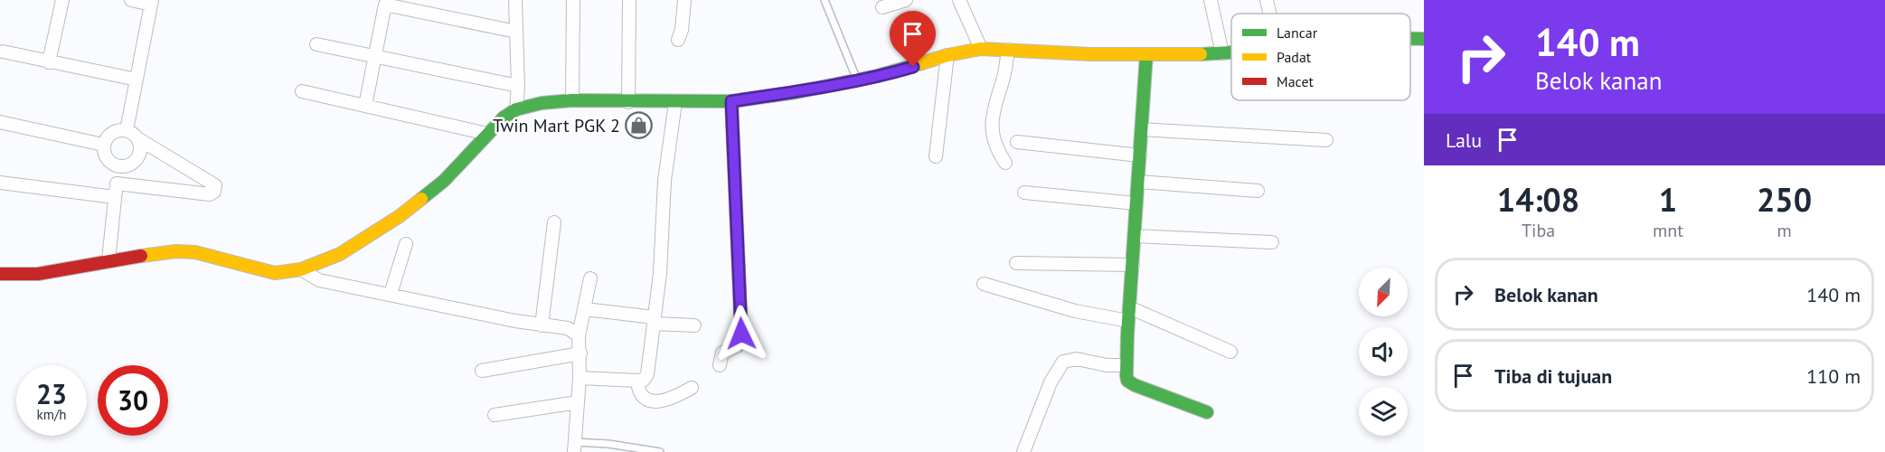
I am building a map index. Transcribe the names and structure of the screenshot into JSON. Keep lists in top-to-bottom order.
{
  "places": {
    "shop": ["Twin Mart PGK 2"]
  },
  "legend": ["Lancar", "Padat", "Macet"],
  "north": "bottom left",
  "page": {
    "turn": ["140 m", "Belok kanan"],
    "then": "Lalu",
    "eta": [
      "14:08",
      "Tiba",
      "1",
      "mnt",
      "250",
      "m"
    ],
    "list": [
      {
        "name": "Belok kanan",
        "value": "140 m"
      },
      {
        "name": "Tiba di tujuan",
        "value": "110 m"
      }
    ],
    "speed": "23 km/h",
    "limit": "30"
  }
}
